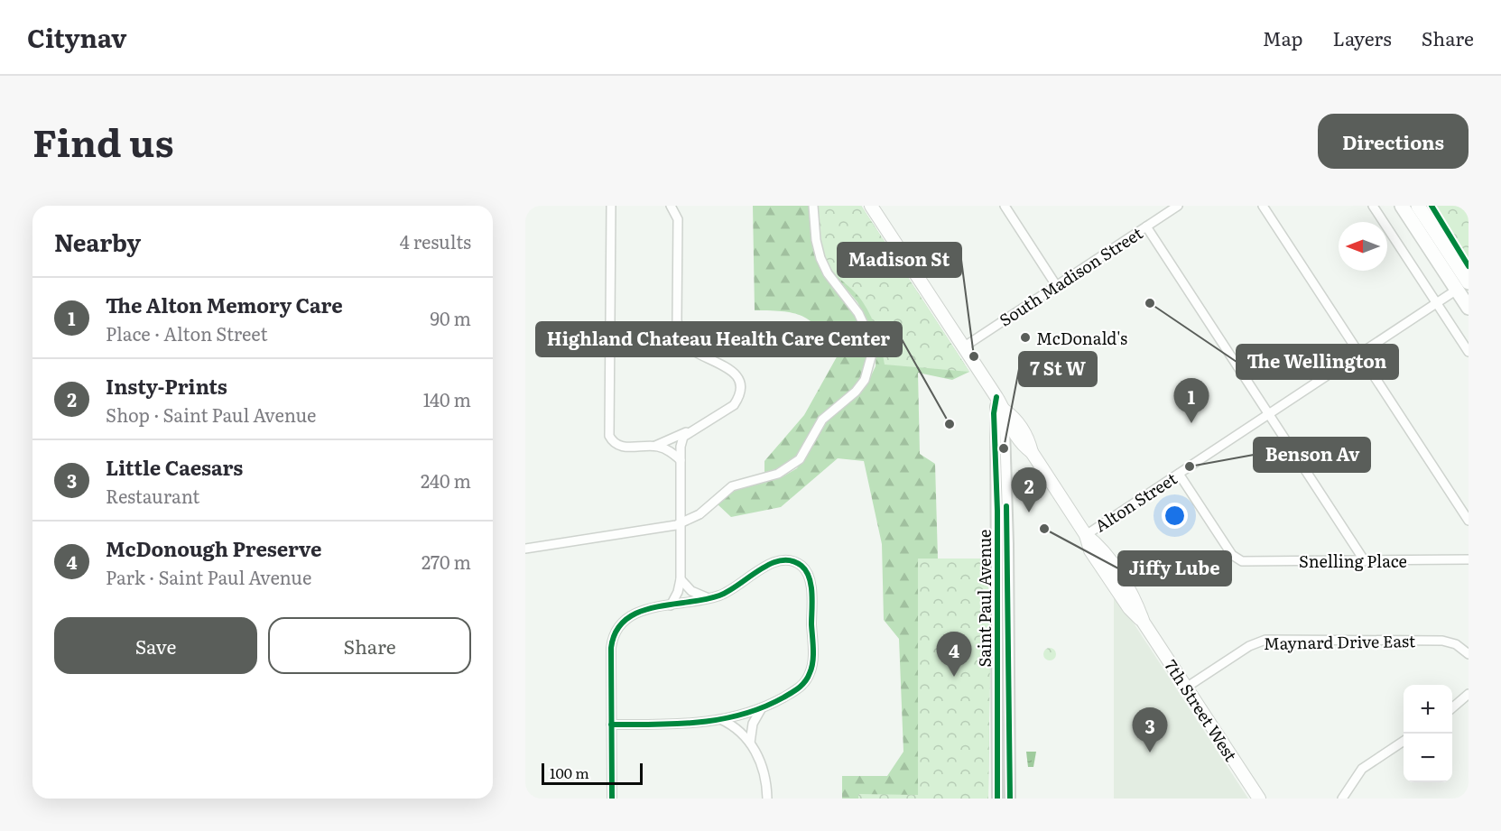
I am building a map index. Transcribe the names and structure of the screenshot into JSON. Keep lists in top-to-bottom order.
{
  "streets": {
    "main road": ["7th Street West"],
    "street": [
      "South Madison Street",
      "Alton Street",
      "Snelling Place",
      "Saint Paul Avenue",
      "Maynard Drive East"
    ]
  },
  "crossings": [
    ["South Madison Street", "7th Street West"],
    ["Alton Street", "Snelling Place"],
    ["Alton Street", "7th Street West"],
    ["Saint Paul Avenue", "7th Street West"],
    ["Maynard Drive East", "7th Street West"]
  ],
  "places": [
    "The Wellington",
    "McDonald's",
    "Madison St",
    "Highland Chateau Health Care Center",
    "7 St W",
    "Benson Av",
    "Jiffy Lube"
  ],
  "scale_bar": "100 m",
  "north": "left",
  "page": {
    "header": "Citynav",
    "nav": ["Map", "Layers", "Share"],
    "title": "Find us",
    "buttons": [
      "Directions",
      ["Save", "Share"]
    ],
    "heading": ["Nearby", "4 results"],
    "list": [
      {
        "mark": "1",
        "name": "The Alton Memory Care",
        "note": "Place · Alton Street",
        "value": "90 m"
      },
      {
        "mark": "2",
        "name": "Insty-Prints",
        "note": "Shop · Saint Paul Avenue",
        "value": "140 m"
      },
      {
        "mark": "3",
        "name": "Little Caesars",
        "note": "Restaurant",
        "value": "240 m"
      },
      {
        "mark": "4",
        "name": "McDonough Preserve",
        "note": "Park · Saint Paul Avenue",
        "value": "270 m"
      }
    ],
    "pins": [
      "1",
      "2",
      "4",
      "3"
    ],
    "map_buttons": ["+", "−"],
    "scale": "100 m"
  }
}
